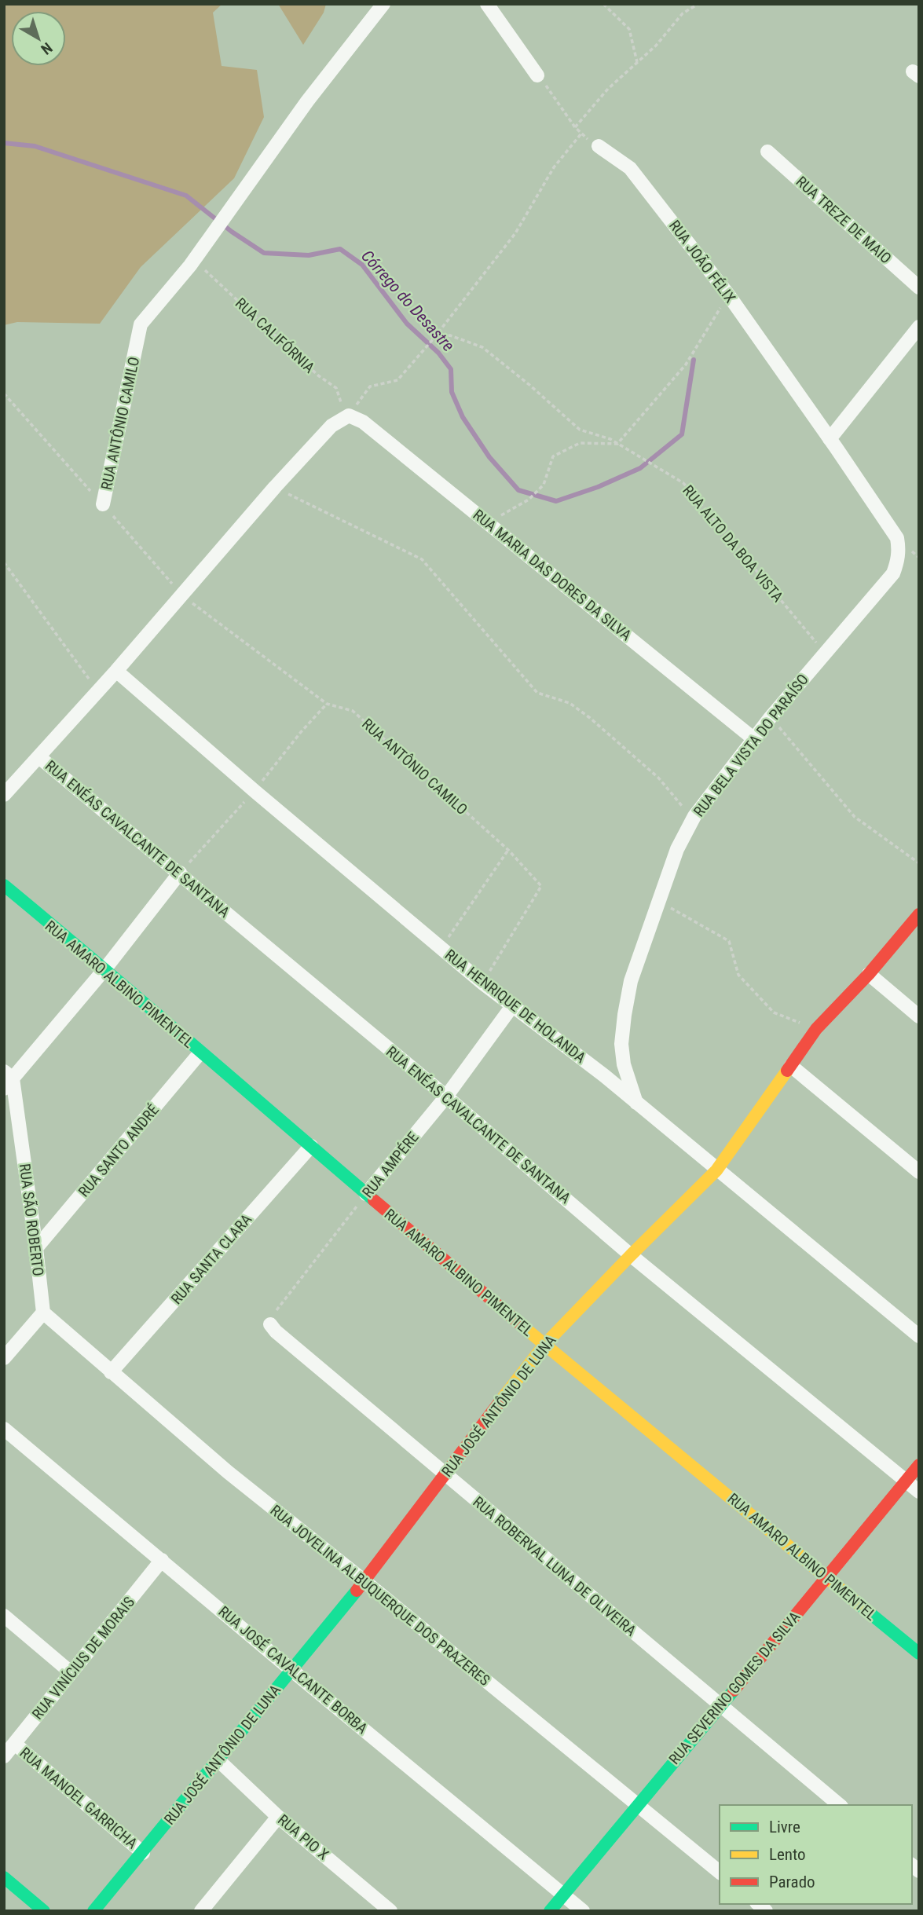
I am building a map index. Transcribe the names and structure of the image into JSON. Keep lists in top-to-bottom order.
{
  "streets": {
    "street": [
      "RUA TREZE DE MAIO",
      "RUA JOÃO FÉLIX",
      "RUA ANTÔNIO CAMILO",
      "RUA MARIA DAS DORES DA SILVA",
      "RUA BELA VISTA DO PARAÍSO",
      "RUA ENÉAS CAVALCANTE DE SANTANA",
      "RUA AMARO ALBINO PIMENTEL",
      "RUA HENRIQUE DE HOLANDA",
      "RUA SANTO ANDRÉ",
      "RUA AMPÉRE",
      "RUA SÃO ROBERTO",
      "RUA SANTA CLARA",
      "RUA JOSÉ ANTÔNIO DE LUNA",
      "RUA ROBERVAL LUNA DE OLIVEIRA",
      "RUA JOVELINA ALBUQUERQUE DOS PRAZERES",
      "RUA VINÍCIUS DE MORAIS",
      "RUA JOSÉ CAVALCANTE BORBA",
      "RUA SEVERINO GOMES DA SILVA",
      "RUA MANOEL GARRICHA",
      "RUA PIO X"
    ],
    "path": ["RUA CALIFÓRNIA", "RUA ALTO DA BOA VISTA"]
  },
  "crossings": [
    ["RUA JOÃO FÉLIX", "RUA BELA VISTA DO PARAÍSO"],
    ["RUA CALIFÓRNIA", "RUA ANTÔNIO CAMILO"],
    ["RUA CALIFÓRNIA", "RUA MARIA DAS DORES DA SILVA"],
    ["RUA ANTÔNIO CAMILO", "RUA HENRIQUE DE HOLANDA"],
    ["RUA ALTO DA BOA VISTA", "RUA BELA VISTA DO PARAÍSO"],
    ["RUA MARIA DAS DORES DA SILVA", "RUA BELA VISTA DO PARAÍSO"],
    ["RUA BELA VISTA DO PARAÍSO", "RUA HENRIQUE DE HOLANDA"],
    ["RUA ENÉAS CAVALCANTE DE SANTANA", "RUA AMPÉRE"],
    ["RUA ENÉAS CAVALCANTE DE SANTANA", "RUA JOSÉ ANTÔNIO DE LUNA"],
    ["RUA ENÉAS CAVALCANTE DE SANTANA", "RUA SEVERINO GOMES DA SILVA"],
    ["RUA AMARO ALBINO PIMENTEL", "RUA SANTO ANDRÉ"],
    ["RUA AMARO ALBINO PIMENTEL", "RUA AMPÉRE"],
    ["RUA AMARO ALBINO PIMENTEL", "RUA SANTA CLARA"],
    ["RUA AMARO ALBINO PIMENTEL", "RUA JOSÉ ANTÔNIO DE LUNA"],
    ["RUA AMARO ALBINO PIMENTEL", "RUA SEVERINO GOMES DA SILVA"],
    ["RUA HENRIQUE DE HOLANDA", "RUA AMPÉRE"],
    ["RUA HENRIQUE DE HOLANDA", "RUA JOSÉ ANTÔNIO DE LUNA"],
    ["RUA SANTO ANDRÉ", "RUA SÃO ROBERTO"],
    ["RUA AMPÉRE", "RUA ROBERVAL LUNA DE OLIVEIRA"],
    ["RUA SÃO ROBERTO", "RUA JOVELINA ALBUQUERQUE DOS PRAZERES"],
    ["RUA SANTA CLARA", "RUA JOVELINA ALBUQUERQUE DOS PRAZERES"],
    ["RUA JOSÉ ANTÔNIO DE LUNA", "RUA ROBERVAL LUNA DE OLIVEIRA"],
    ["RUA JOSÉ ANTÔNIO DE LUNA", "RUA JOVELINA ALBUQUERQUE DOS PRAZERES"],
    ["RUA JOSÉ ANTÔNIO DE LUNA", "RUA JOSÉ CAVALCANTE BORBA"],
    ["RUA JOSÉ ANTÔNIO DE LUNA", "RUA MANOEL GARRICHA"],
    ["RUA JOSÉ ANTÔNIO DE LUNA", "RUA PIO X"],
    ["RUA ROBERVAL LUNA DE OLIVEIRA", "RUA SEVERINO GOMES DA SILVA"],
    ["RUA JOVELINA ALBUQUERQUE DOS PRAZERES", "RUA SEVERINO GOMES DA SILVA"],
    ["RUA VINÍCIUS DE MORAIS", "RUA JOSÉ CAVALCANTE BORBA"],
    ["RUA VINÍCIUS DE MORAIS", "RUA MANOEL GARRICHA"],
    ["RUA JOSÉ CAVALCANTE BORBA", "RUA SEVERINO GOMES DA SILVA"]
  ],
  "water": ["Córrego do Desastre"],
  "legend": ["Livre", "Lento", "Parado"],
  "north": "bottom right"
}
